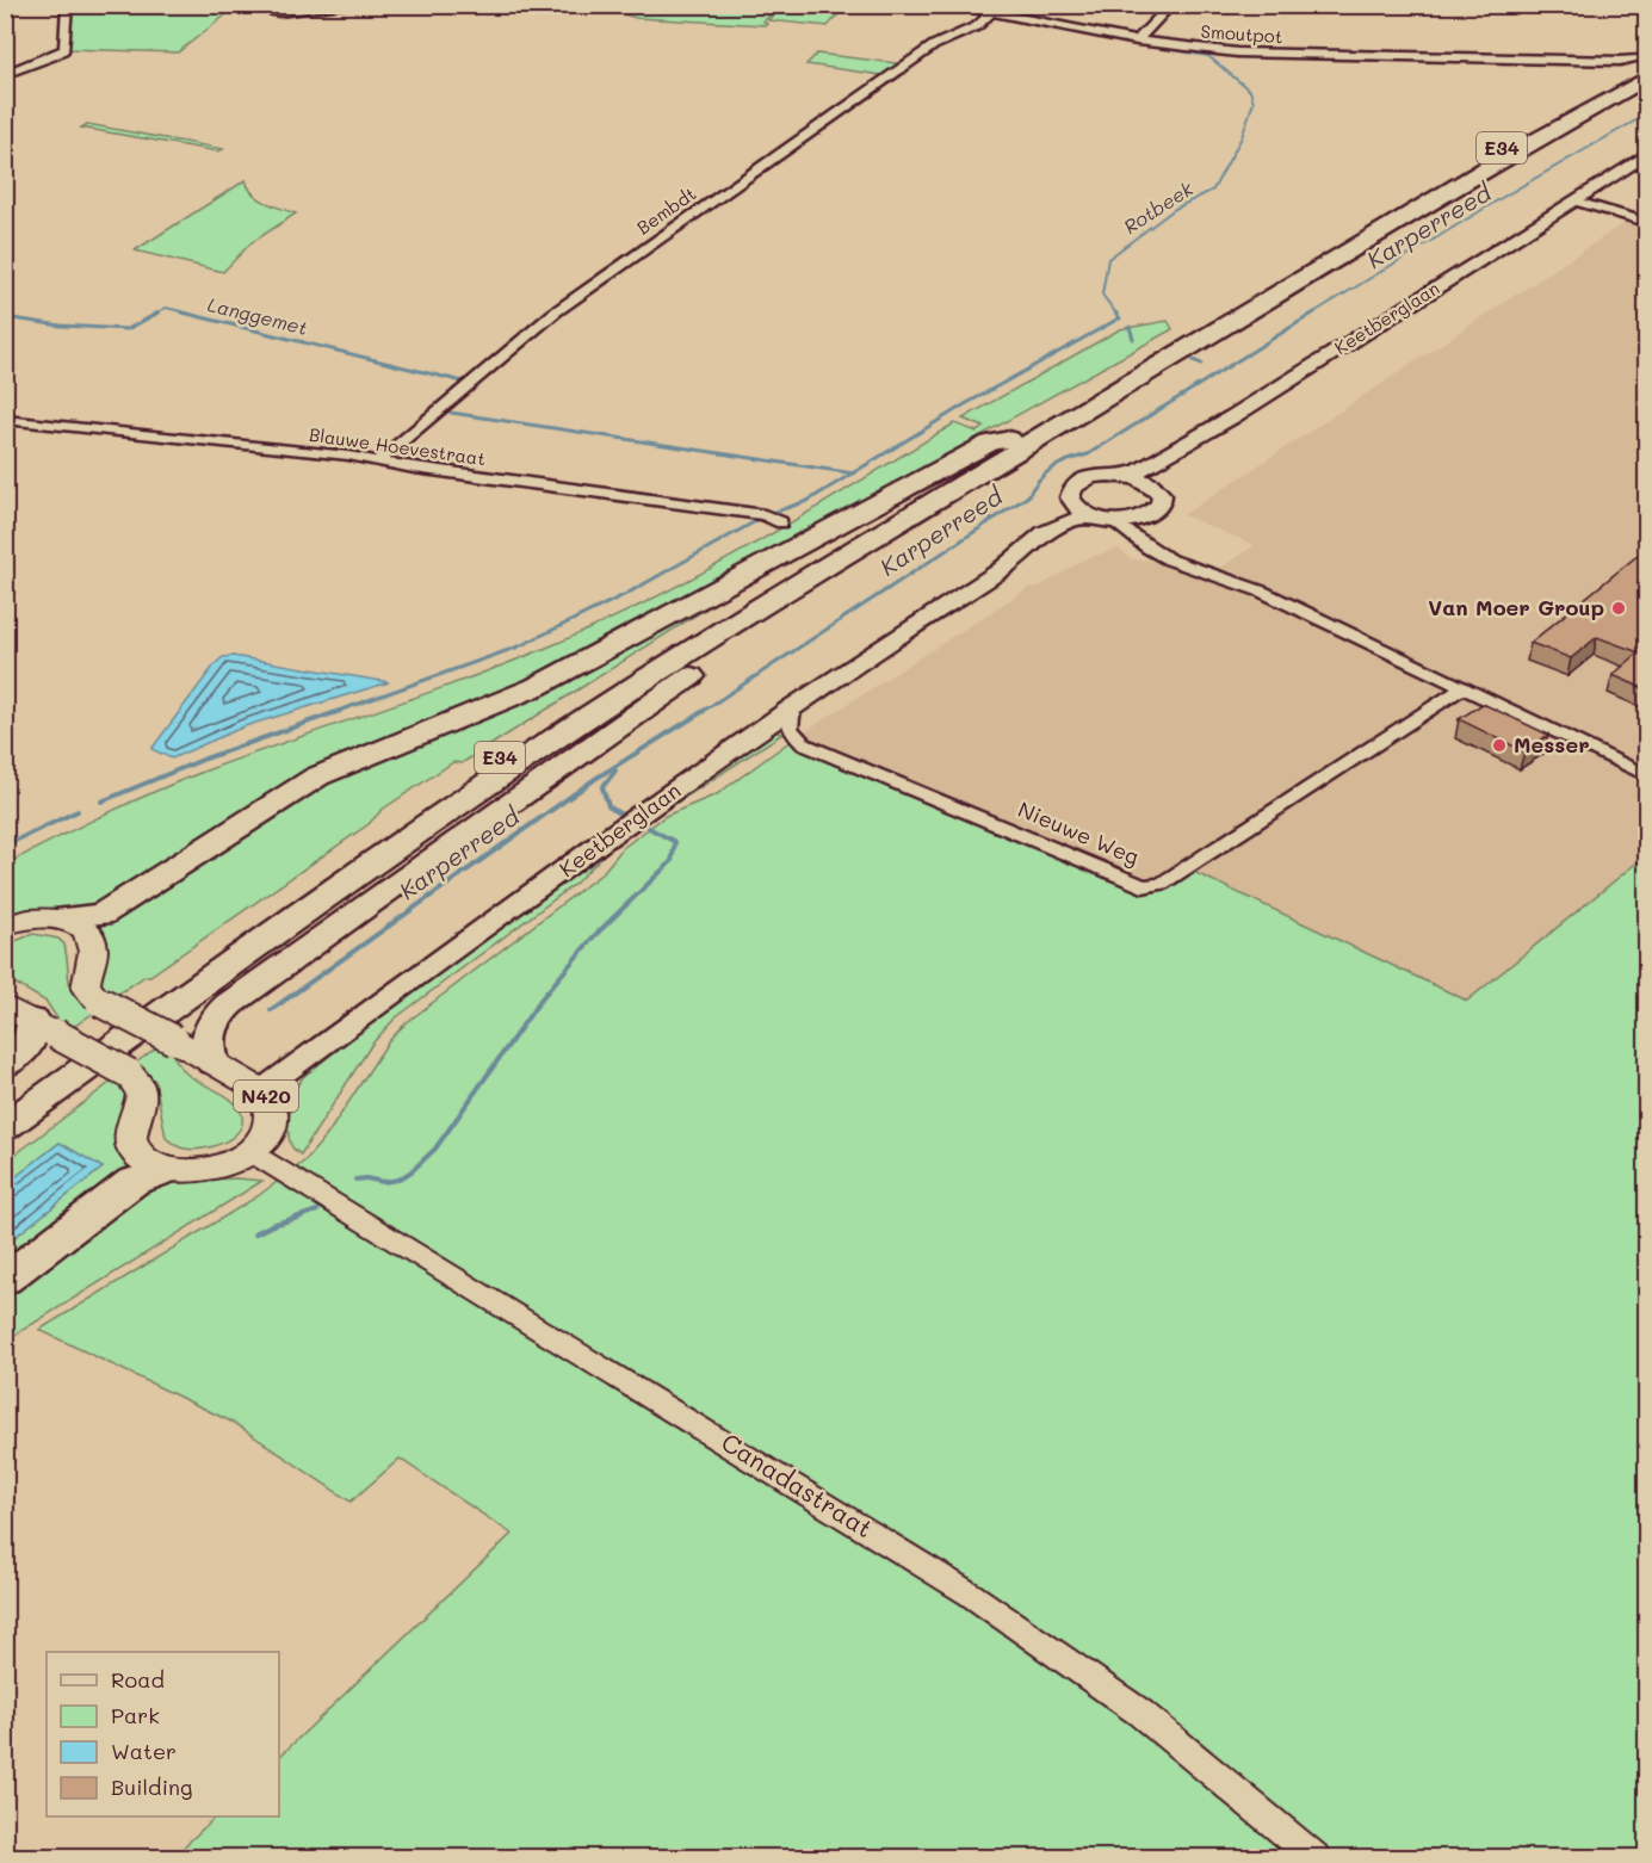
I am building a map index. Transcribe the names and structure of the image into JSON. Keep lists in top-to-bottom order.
{
  "streets": {
    "highway": ["E34", "N420"],
    "main road": ["Keetberglaan"],
    "street": [
      "Smoutpot",
      "Bembdt",
      "Blauwe Hoevestraat",
      "Nieuwe Weg",
      "Canadastraat"
    ]
  },
  "crossings": [
    ["Smoutpot", "Bembdt"],
    ["Bembdt", "Blauwe Hoevestraat"],
    ["Keetberglaan", "Nieuwe Weg"],
    ["Keetberglaan", "N420"],
    ["N420", "Canadastraat"]
  ],
  "water": ["Rotbeek", "Karperreed", "Langgemet"],
  "places": ["Van Moer Group", "Messer"],
  "legend": [
    "Road",
    "Park",
    "Water",
    "Building"
  ]
}
